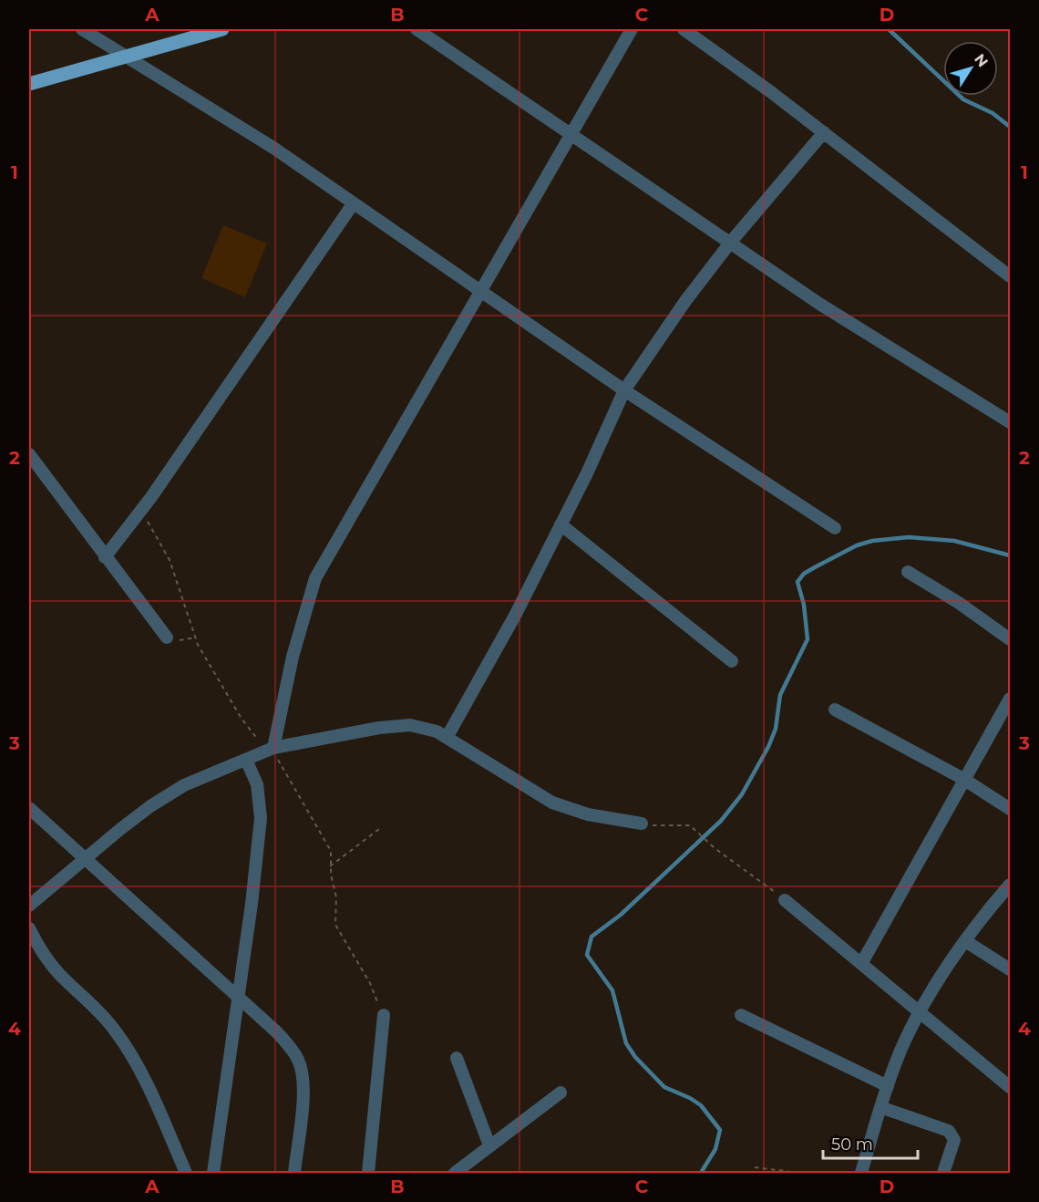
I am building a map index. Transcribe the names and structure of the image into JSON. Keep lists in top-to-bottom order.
{
  "scale_bar": "50 m",
  "north": "top right",
  "grid": {
    "columns": [
      "A",
      "B",
      "C",
      "D"
    ],
    "rows": [
      "1",
      "2",
      "3",
      "4"
    ]
  }
}
